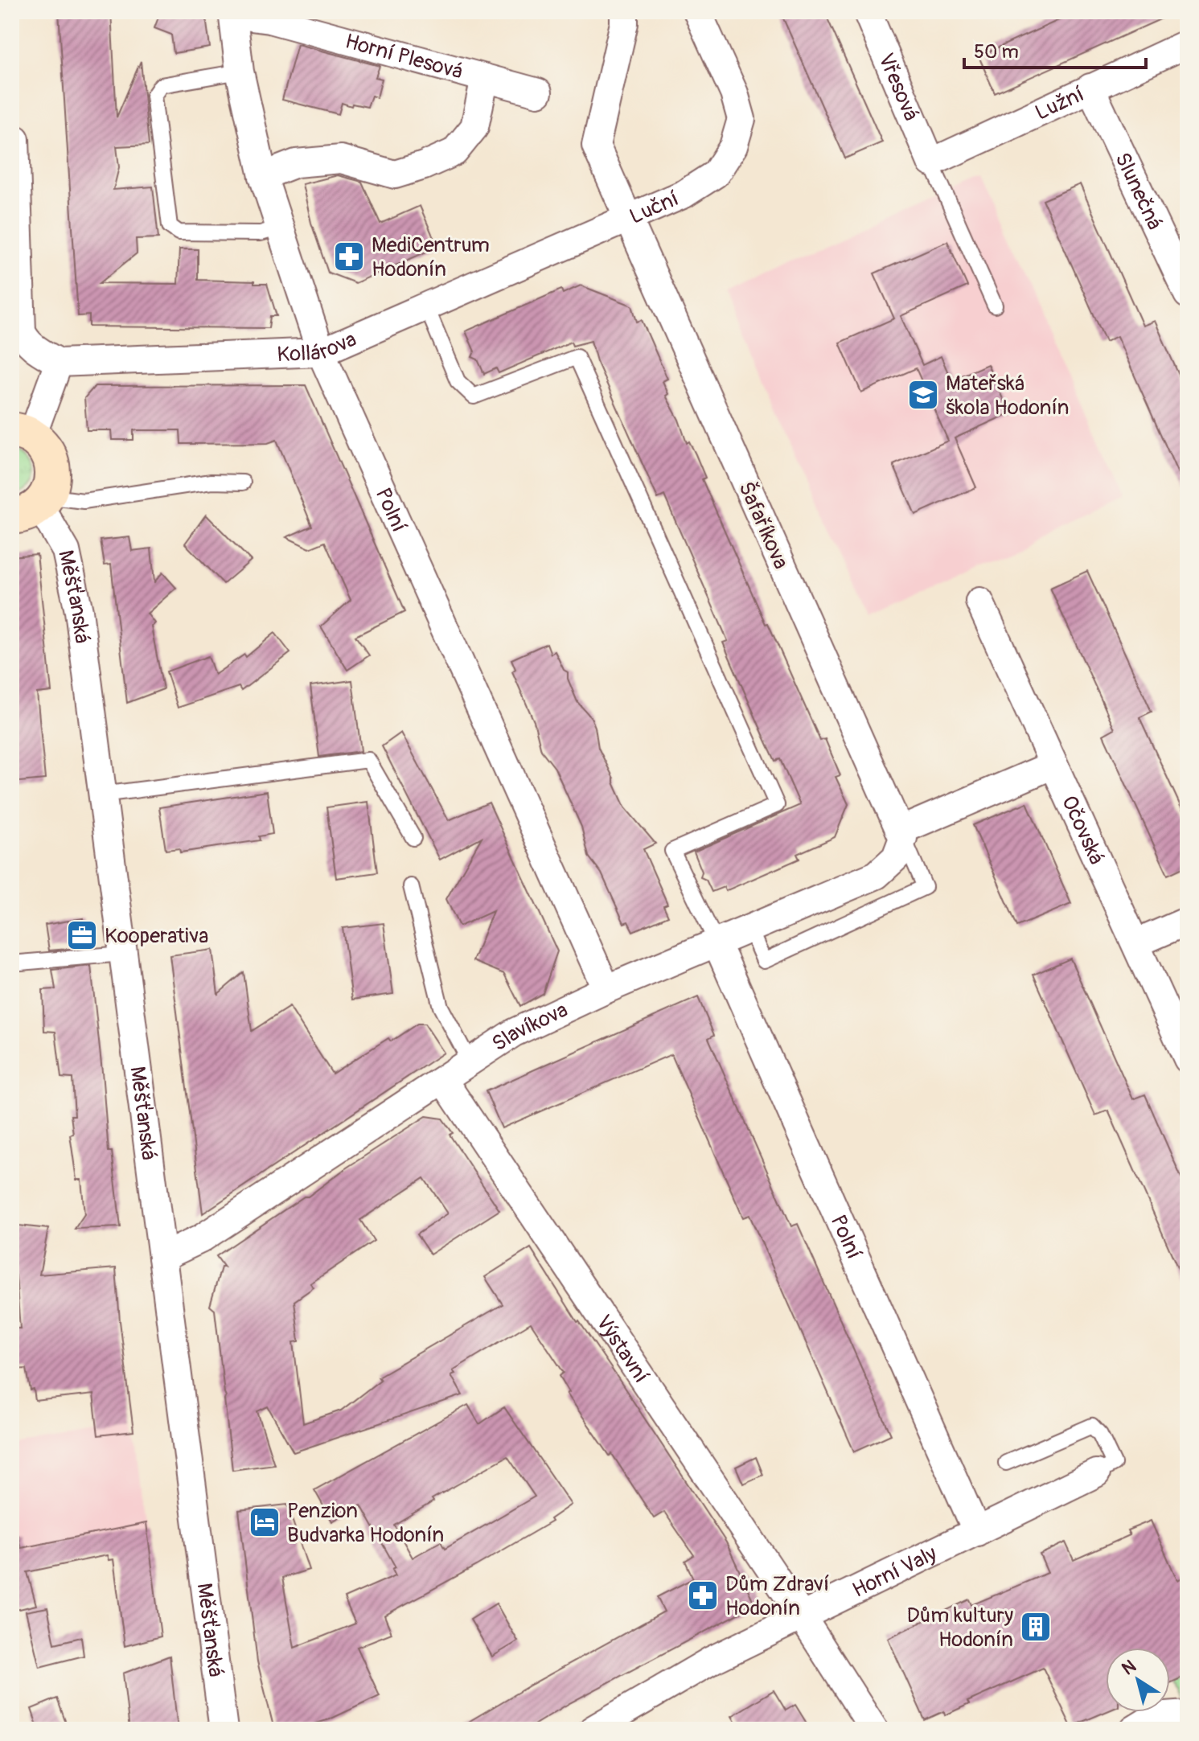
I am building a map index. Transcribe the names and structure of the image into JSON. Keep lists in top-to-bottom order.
{
  "streets": {
    "street": [
      "Horní Plesová",
      "Vřesová",
      "Lužní",
      "Slunečná",
      "Luční",
      "Kollárova",
      "Polní",
      "Šafaříkova",
      "Měšťanská",
      "Očovská",
      "Slavíkova",
      "Výstavní",
      "Horní Valy"
    ]
  },
  "crossings": [
    ["Horní Plesová", "Polní"],
    ["Vřesová", "Lužní"],
    ["Lužní", "Slunečná"],
    ["Luční", "Kollárova"],
    ["Luční", "Šafaříkova"],
    ["Kollárova", "Polní"],
    ["Kollárova", "Šafaříkova"],
    ["Polní", "Slavíkova"],
    ["Polní", "Horní Valy"],
    ["Šafaříkova", "Slavíkova"],
    ["Měšťanská", "Slavíkova"],
    ["Slavíkova", "Výstavní"],
    ["Výstavní", "Horní Valy"]
  ],
  "places": {
    "pharmacy": ["MediCentrum Hodonín", "Dům Zdraví Hodonín"],
    "school or university": ["Mateřská škola Hodonín"],
    "office": ["Kooperativa"],
    "hotel": ["Penzion Budvarka Hodonín"],
    "building": ["Dům kultury Hodonín"]
  },
  "scale_bar": "50 m",
  "north": "top left"
}
